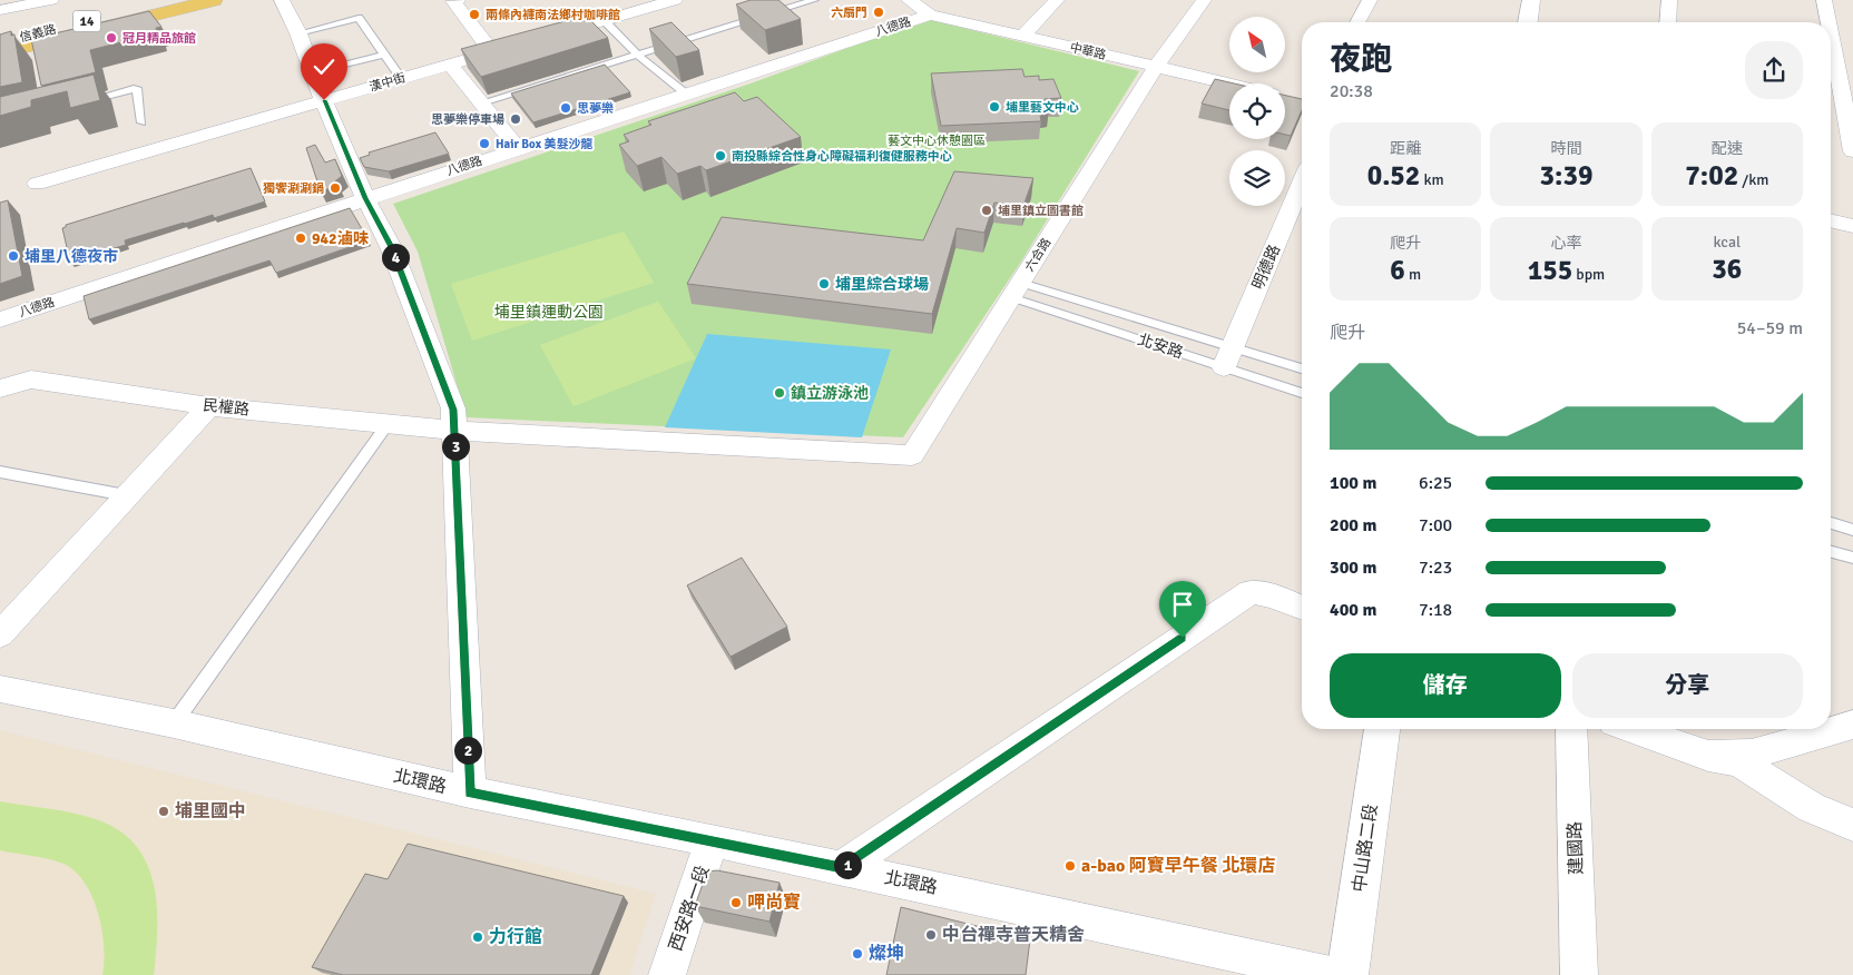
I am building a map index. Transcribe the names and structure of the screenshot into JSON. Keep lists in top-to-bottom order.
{
  "streets": {
    "main road": ["14", "信義路"],
    "street": [
      "八德路",
      "中華路",
      "漢中街",
      "六合路",
      "明德路",
      "民權路",
      "北環路",
      "中山路二段",
      "建國路",
      "西安路一段"
    ],
    "lane": ["北安路"]
  },
  "crossings": [
    ["八德路", "中華路"],
    ["中華路", "六合路"],
    ["六合路", "北安路"],
    ["六合路", "民權路"],
    ["明德路", "北安路"],
    ["北環路", "西安路一段"]
  ],
  "parks": ["藝文中心休憩園區", "埔里鎮運動公園"],
  "places": [
    "六扇門",
    "兩條內褲南法鄉村咖啡館",
    "冠月精品旅館",
    "埔里藝文中心",
    "思夢樂",
    "思夢樂停車場",
    "Hair Box 美髮沙龍",
    "南投縣綜合性身心障礙福利復健服務中心",
    "獨饗涮涮鍋",
    "埔里鎮立圖書館",
    "942滷味",
    "埔里八德夜市",
    "埔里綜合球場",
    "鎮立游泳池",
    "埔里國中",
    "a-bao 阿寶早午餐 北環店",
    "呷尚寶",
    "中台禪寺普天精舍",
    "力行館",
    "燦坤"
  ],
  "north": "top left",
  "page": {
    "heading": ["夜跑", "20:38"],
    "stats": [
      ["距離", "0.52 km"],
      ["時間", "3:39"],
      ["配速", "7:02 /km"],
      ["爬升", "6 m"],
      ["心率", "155 bpm"],
      ["kcal", "36"]
    ],
    "pins": [
      "4",
      "3",
      "2",
      "1"
    ],
    "chart": ["爬升", "54–59 m"],
    "list": [
      {
        "name": "100 m",
        "note": "6:25"
      },
      {
        "name": "200 m",
        "note": "7:00"
      },
      {
        "name": "300 m",
        "note": "7:23"
      },
      {
        "name": "400 m",
        "note": "7:18"
      }
    ],
    "buttons": ["儲存", "分享"]
  }
}
